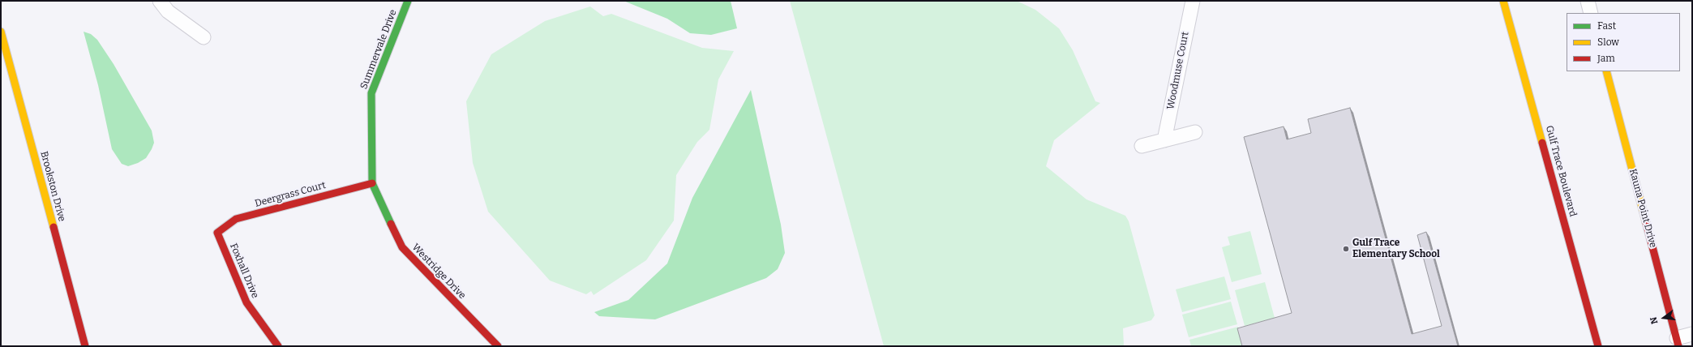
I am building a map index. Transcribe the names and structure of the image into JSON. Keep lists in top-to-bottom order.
{
  "streets": {
    "street": [
      "Summervale Drive",
      "Woodmuse Court",
      "Gulf Trace Boulevard",
      "Brookston Drive",
      "Deergrass Court",
      "Kauna Point Drive",
      "Foxhall Drive",
      "Westridge Drive"
    ]
  },
  "crossings": [
    ["Summervale Drive", "Deergrass Court"],
    ["Summervale Drive", "Westridge Drive"],
    ["Deergrass Court", "Foxhall Drive"],
    ["Deergrass Court", "Westridge Drive"]
  ],
  "places": ["Gulf Trace Elementary School"],
  "legend": ["Fast", "Slow", "Jam"],
  "north": "left"
}
